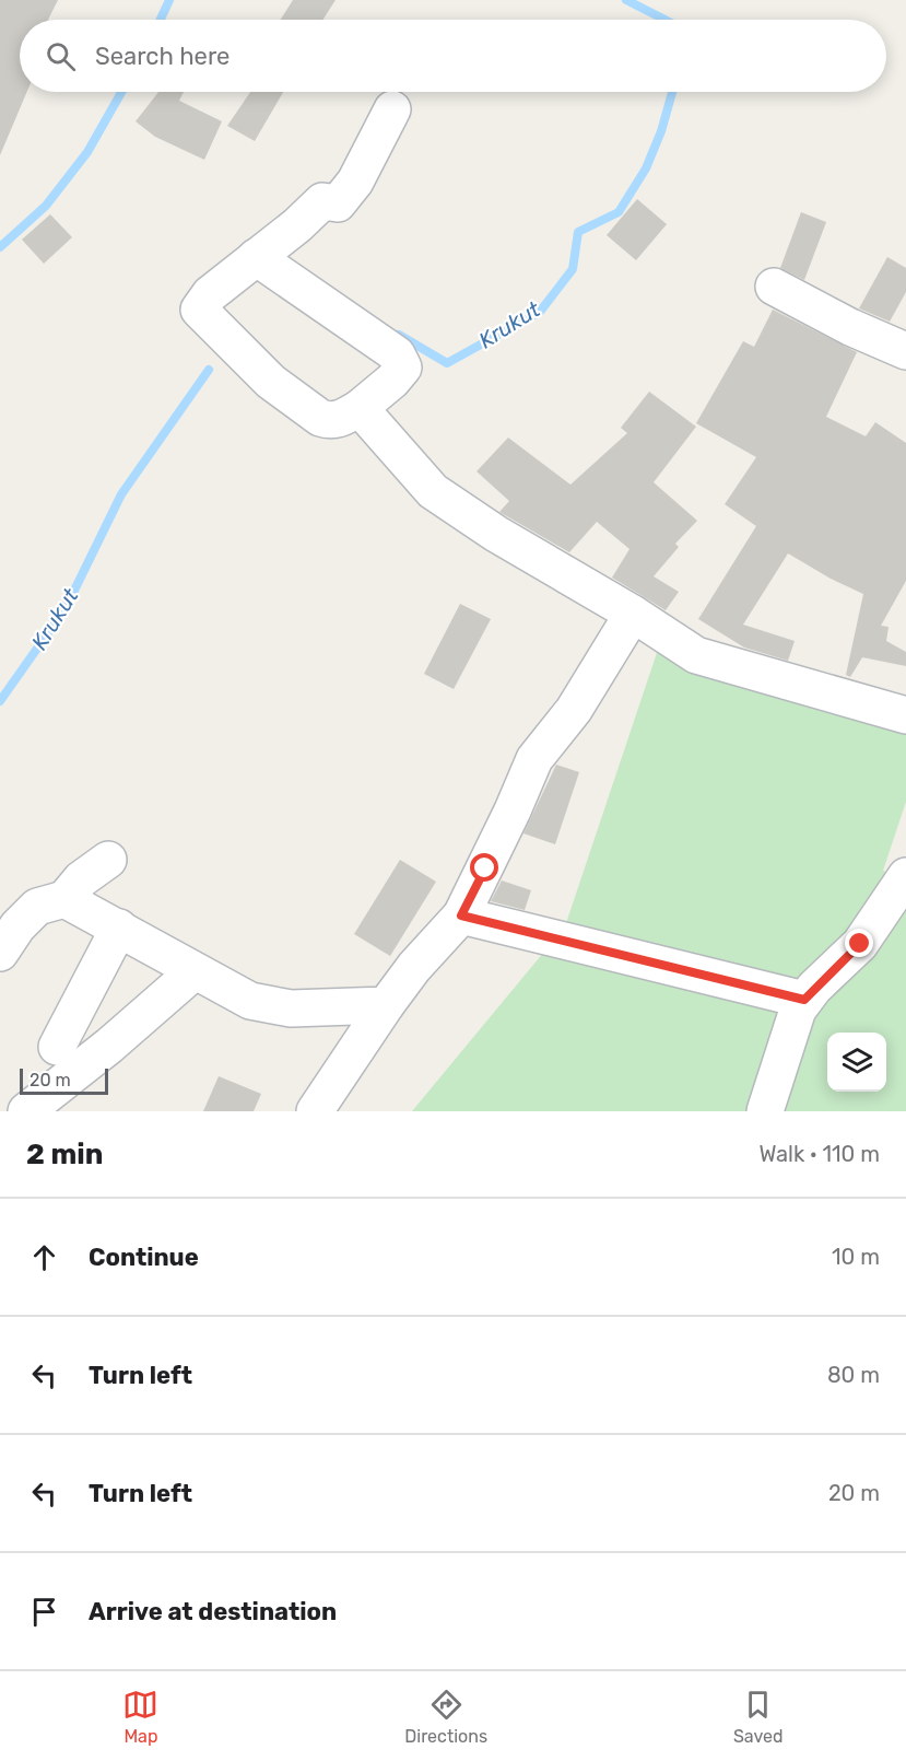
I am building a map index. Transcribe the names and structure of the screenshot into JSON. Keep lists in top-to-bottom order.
{
  "water": ["Krukut"],
  "scale_bar": "20 m",
  "page": {
    "search": "Search here",
    "scale": "20 m",
    "heading": ["2 min", "Walk · 110 m"],
    "list": [
      ["Continue", "10 m"],
      ["Turn left", "80 m"],
      ["Turn left", "20 m"],
      "Arrive at destination"
    ],
    "nav": ["Map", "Directions", "Saved"]
  }
}
